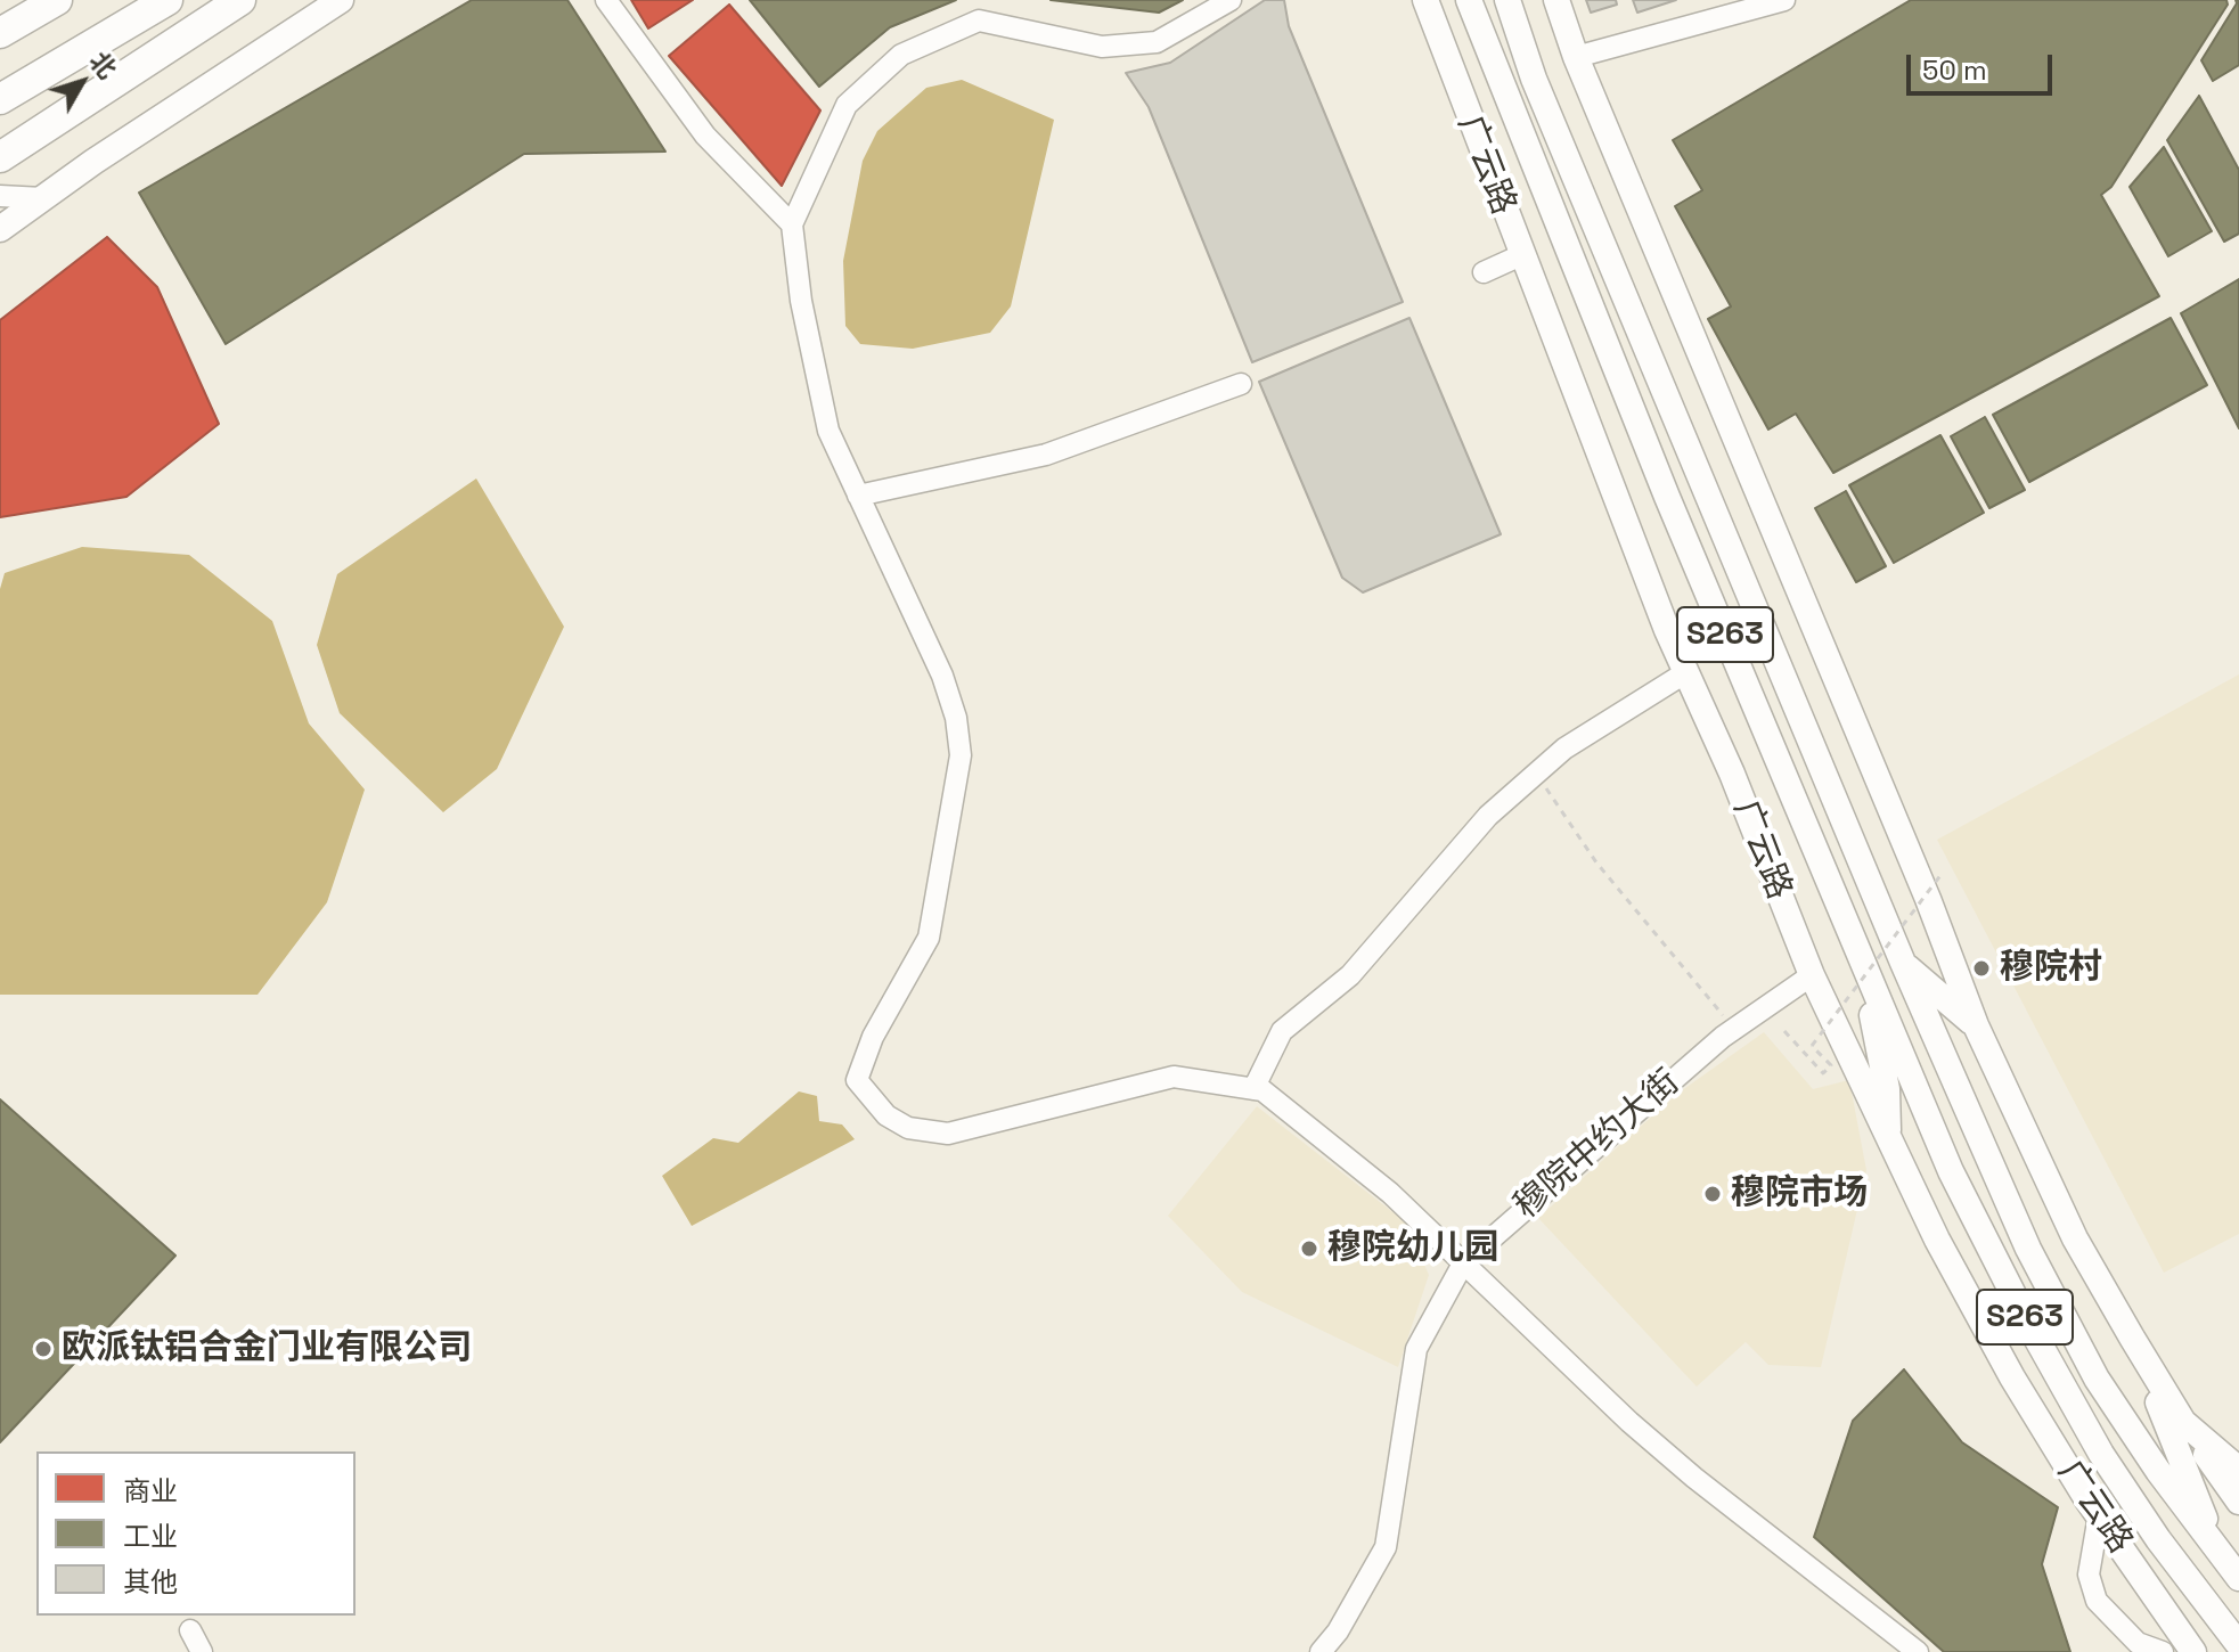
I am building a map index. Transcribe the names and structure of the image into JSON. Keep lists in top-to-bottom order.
{
  "streets": {
    "main road": ["广云路", "S263"],
    "street": ["穆院中约大街"]
  },
  "crossings": [
    ["广云路", "穆院中约大街"]
  ],
  "places": [
    "穆院村",
    "穆院市场",
    "穆院幼儿园",
    "欧派钛铝合金门业有限公司"
  ],
  "legend": ["商业", "工业", "其他"],
  "scale_bar": "50 m",
  "north": "top right"
}
